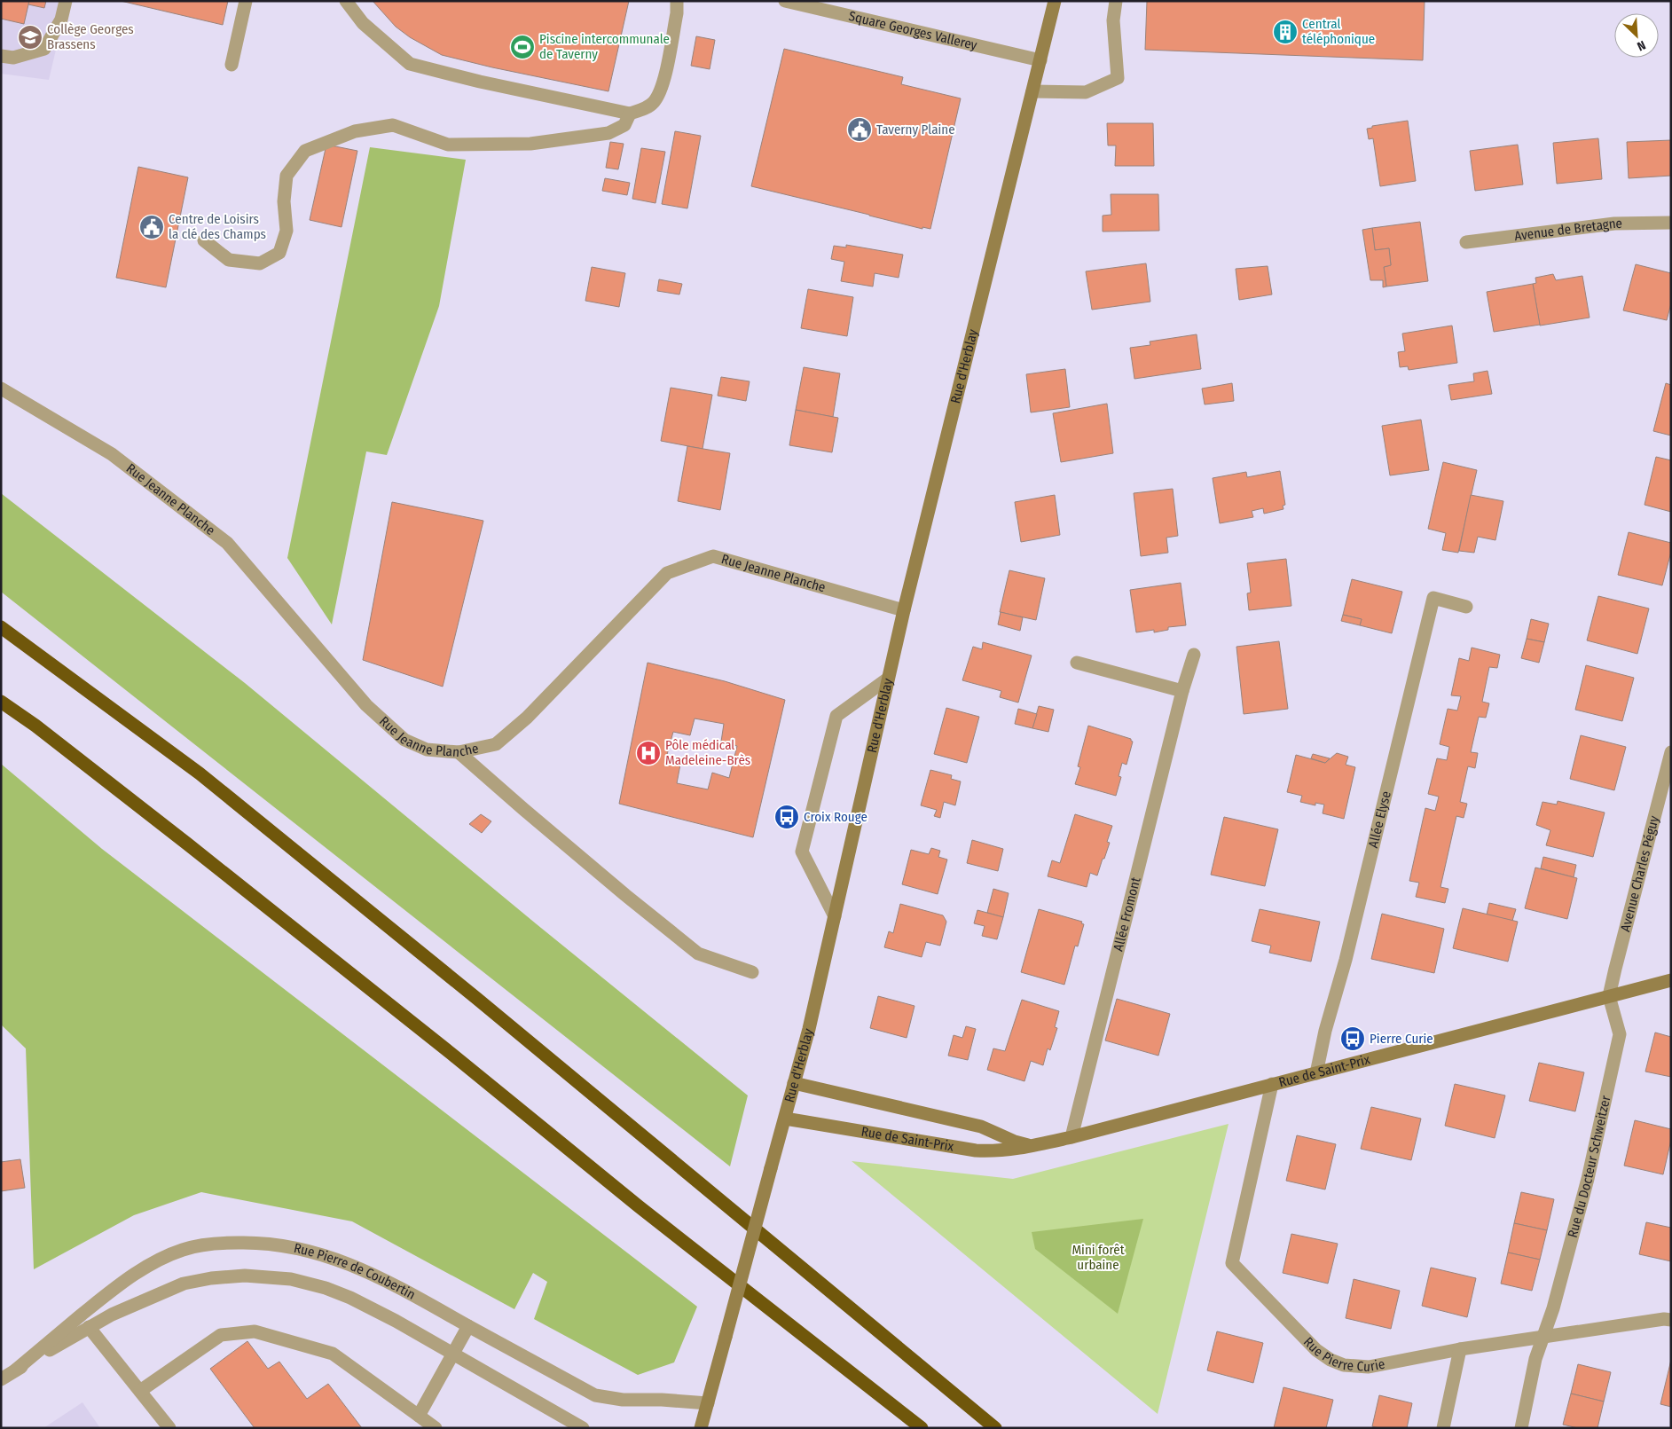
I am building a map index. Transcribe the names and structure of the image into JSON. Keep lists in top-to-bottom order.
{
  "streets": {
    "main road": ["Rue d'Herblay", "Rue de Saint-Prix"],
    "street": [
      "Square Georges Vallerey",
      "Avenue de Bretagne",
      "Rue Jeanne Planche",
      "Allée Elyse",
      "Avenue Charles Péguy",
      "Allée Fromont",
      "Rue du Docteur Schweitzer",
      "Rue Pierre de Coubertin",
      "Rue Pierre Curie"
    ]
  },
  "crossings": [
    ["Square Georges Vallerey", "Rue d'Herblay"],
    ["Rue d'Herblay", "Rue Jeanne Planche"],
    ["Rue d'Herblay", "Rue de Saint-Prix"],
    ["Rue d'Herblay", "Rue Pierre de Coubertin"],
    ["Allée Elyse", "Rue de Saint-Prix"],
    ["Avenue Charles Péguy", "Rue de Saint-Prix"],
    ["Avenue Charles Péguy", "Rue du Docteur Schweitzer"],
    ["Allée Fromont", "Rue de Saint-Prix"],
    ["Rue de Saint-Prix", "Rue du Docteur Schweitzer"],
    ["Rue de Saint-Prix", "Rue Pierre Curie"],
    ["Rue du Docteur Schweitzer", "Rue Pierre Curie"]
  ],
  "parks": ["Mini forêt urbaine"],
  "places": {
    "building": ["Central téléphonique"],
    "school or university": ["Collège Georges Brassens"],
    "sports": ["Piscine intercommunale de Taverny"],
    "public building": ["Taverny Plaine", "Centre de Loisirs la clé des Champs"],
    "hospital": ["Pôle médical Madeleine-Brès"],
    "bus stop": ["Croix Rouge", "Pierre Curie"]
  },
  "north": "bottom right"
}
